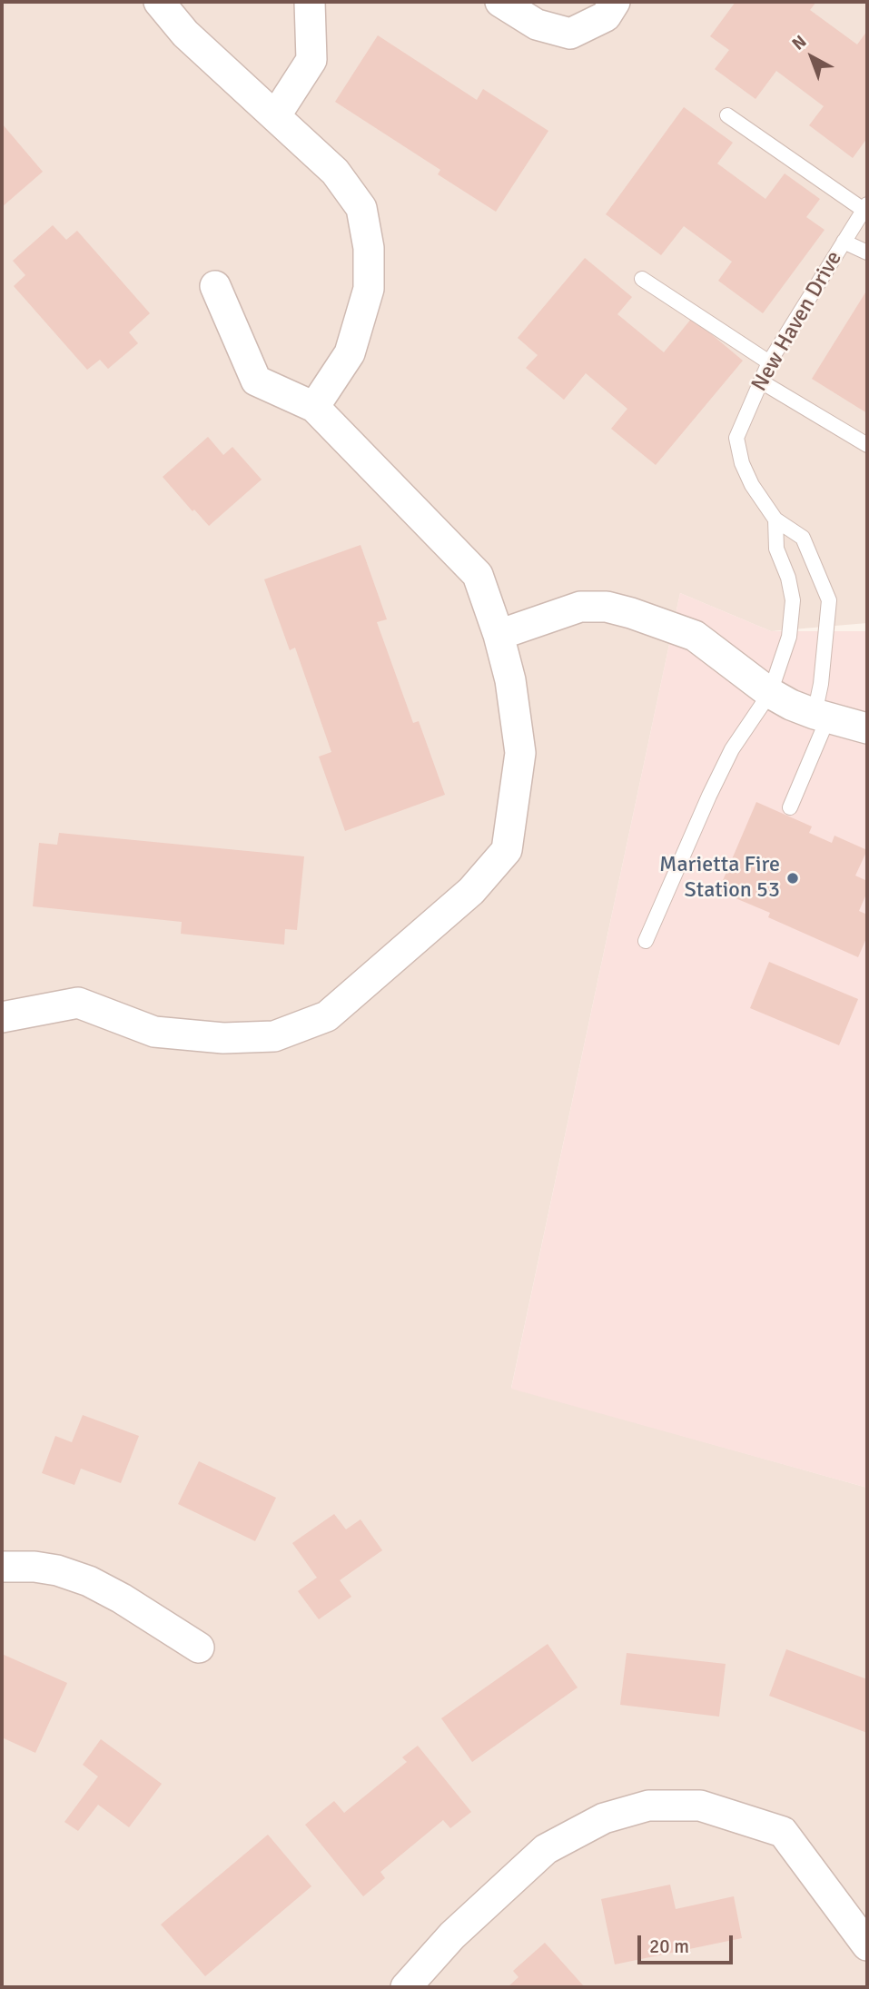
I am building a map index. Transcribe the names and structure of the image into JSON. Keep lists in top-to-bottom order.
{
  "streets": {
    "lane": ["New Haven Drive"]
  },
  "places": ["Marietta Fire Station 53"],
  "scale_bar": "20 m",
  "north": "top left"
}
